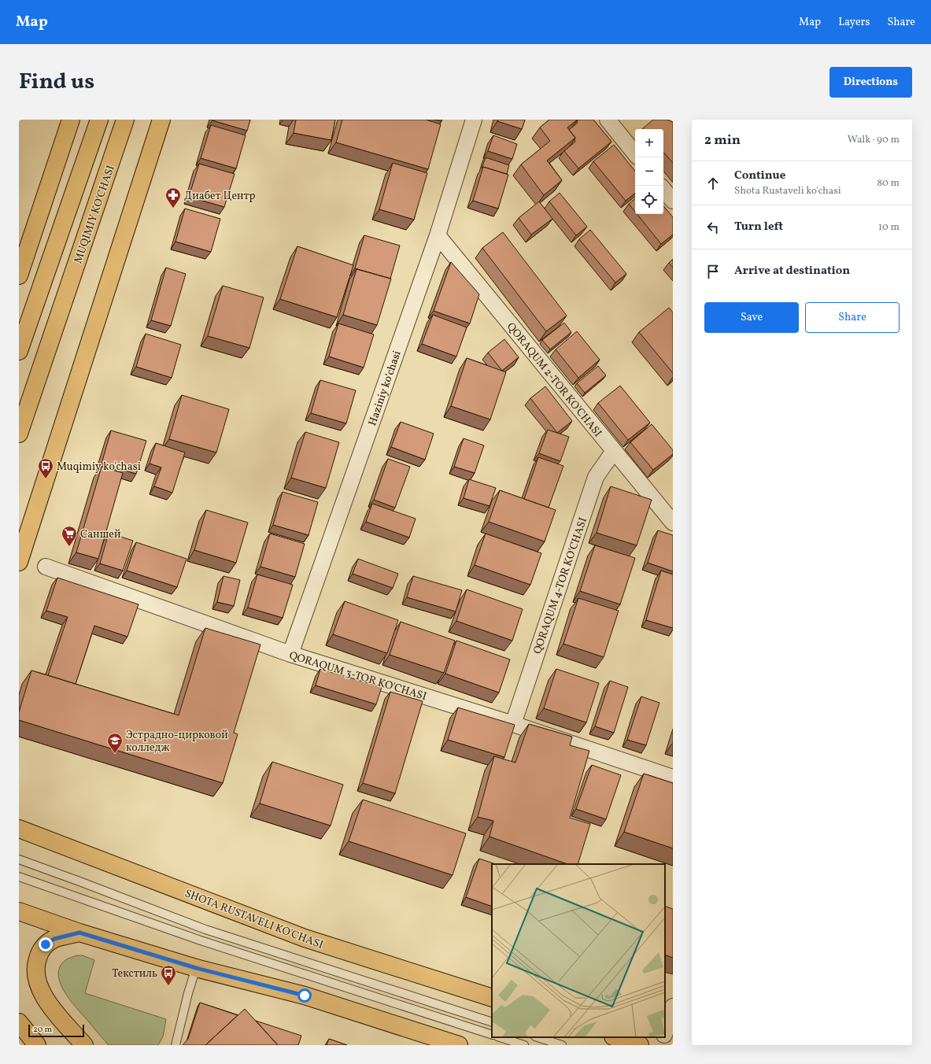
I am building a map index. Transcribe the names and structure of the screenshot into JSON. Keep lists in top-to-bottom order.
{
  "streets": {
    "main road": ["MUQIMIY KO'CHASI", "SHOTA RUSTAVELI KO'CHASI"],
    "street": [
      "QORAQUM 2-TOR KO'CHASI",
      "Haziniy koʻchasi",
      "QORAQUM 4-TOR KO'CHASI",
      "QORAQUM 3-TOR KO'CHASI"
    ]
  },
  "crossings": [
    ["QORAQUM 2-TOR KO'CHASI", "Haziniy koʻchasi"],
    ["QORAQUM 2-TOR KO'CHASI", "QORAQUM 4-TOR KO'CHASI"],
    ["Haziniy koʻchasi", "QORAQUM 3-TOR KO'CHASI"],
    ["QORAQUM 4-TOR KO'CHASI", "QORAQUM 3-TOR KO'CHASI"]
  ],
  "places": {
    "pharmacy": ["Диабет Центр"],
    "bus stop": ["Muqimiy ko'chasi", "Текстиль"],
    "supermarket": ["Саншей"],
    "school or university": ["Эстрадно-цирковой колледж"]
  },
  "scale_bar": "20 m",
  "page": {
    "header": "Map",
    "nav": ["Map", "Layers", "Share"],
    "title": "Find us",
    "buttons": [
      "Directions",
      ["Save", "Share"]
    ],
    "heading": ["2 min", "Walk · 90 m"],
    "map_buttons": ["+", "−"],
    "list": [
      ["Continue", "Shota Rustaveli ko'chasi", "80 m"],
      ["Turn left", "10 m"],
      "Arrive at destination"
    ],
    "scale": "20 m"
  }
}
